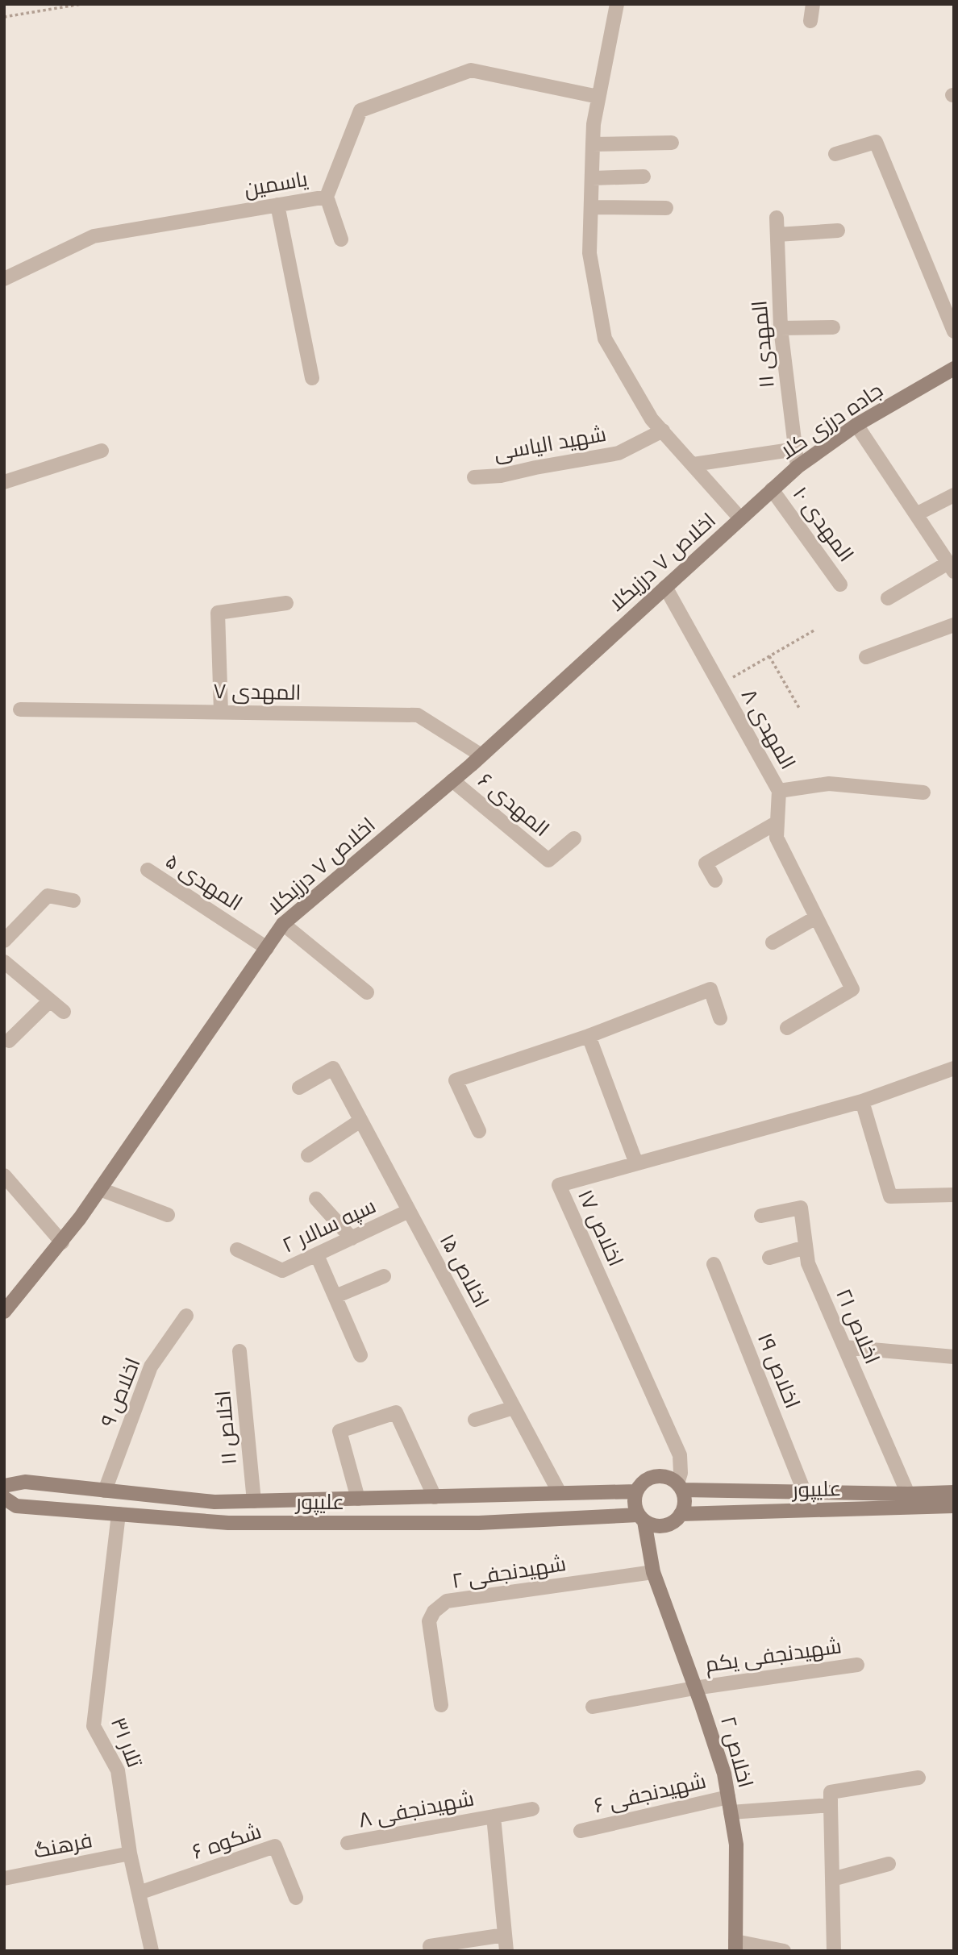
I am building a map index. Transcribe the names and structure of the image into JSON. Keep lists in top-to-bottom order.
{
  "streets": {
    "main road": [
      "جاده درزی کلا",
      "اخلاص ۷ درزیکلا",
      "علیپور",
      "اخلاص ۲"
    ],
    "street": [
      "یاسمین",
      "المهدی ۱۱",
      "شهید الیاسی",
      "المهدی ۱۰",
      "المهدی ۷",
      "المهدی ۸",
      "المهدی ۶",
      "المهدی ۵",
      "سپه سالار ۲",
      "اخلاص ۱۷",
      "اخلاص ۱۵",
      "اخلاص ۲۱",
      "اخلاص ۱۹",
      "اخلاص ۹",
      "اخلاص ۱۱",
      "شهیدنجفی ۲",
      "شهیدنجفی یکم",
      "تلار ۳۱",
      "شهیدنجفی ۶",
      "شهیدنجفی ۸",
      "شکوه ۶",
      "فرهنگ"
    ]
  },
  "crossings": [
    ["المهدی ۱۱", "جاده درزی کلا"],
    ["جاده درزی کلا", "المهدی ۱۰"],
    ["جاده درزی کلا", "اخلاص ۷ درزیکلا"],
    ["اخلاص ۷ درزیکلا", "المهدی ۷"],
    ["اخلاص ۷ درزیکلا", "المهدی ۸"],
    ["اخلاص ۷ درزیکلا", "المهدی ۶"],
    ["اخلاص ۷ درزیکلا", "المهدی ۵"],
    ["سپه سالار ۲", "اخلاص ۱۵"],
    ["اخلاص ۱۷", "علیپور"],
    ["اخلاص ۱۷", "اخلاص ۲"],
    ["اخلاص ۱۵", "علیپور"],
    ["اخلاص ۲۱", "علیپور"],
    ["اخلاص ۱۹", "علیپور"],
    ["اخلاص ۹", "علیپور"],
    ["اخلاص ۱۱", "علیپور"],
    ["علیپور", "تلار ۳۱"],
    ["علیپور", "اخلاص ۲"],
    ["شهیدنجفی ۲", "اخلاص ۲"],
    ["شهیدنجفی یکم", "اخلاص ۲"],
    ["تلار ۳۱", "شکوه ۶"],
    ["تلار ۳۱", "فرهنگ"],
    ["اخلاص ۲", "شهیدنجفی ۶"]
  ]
}
